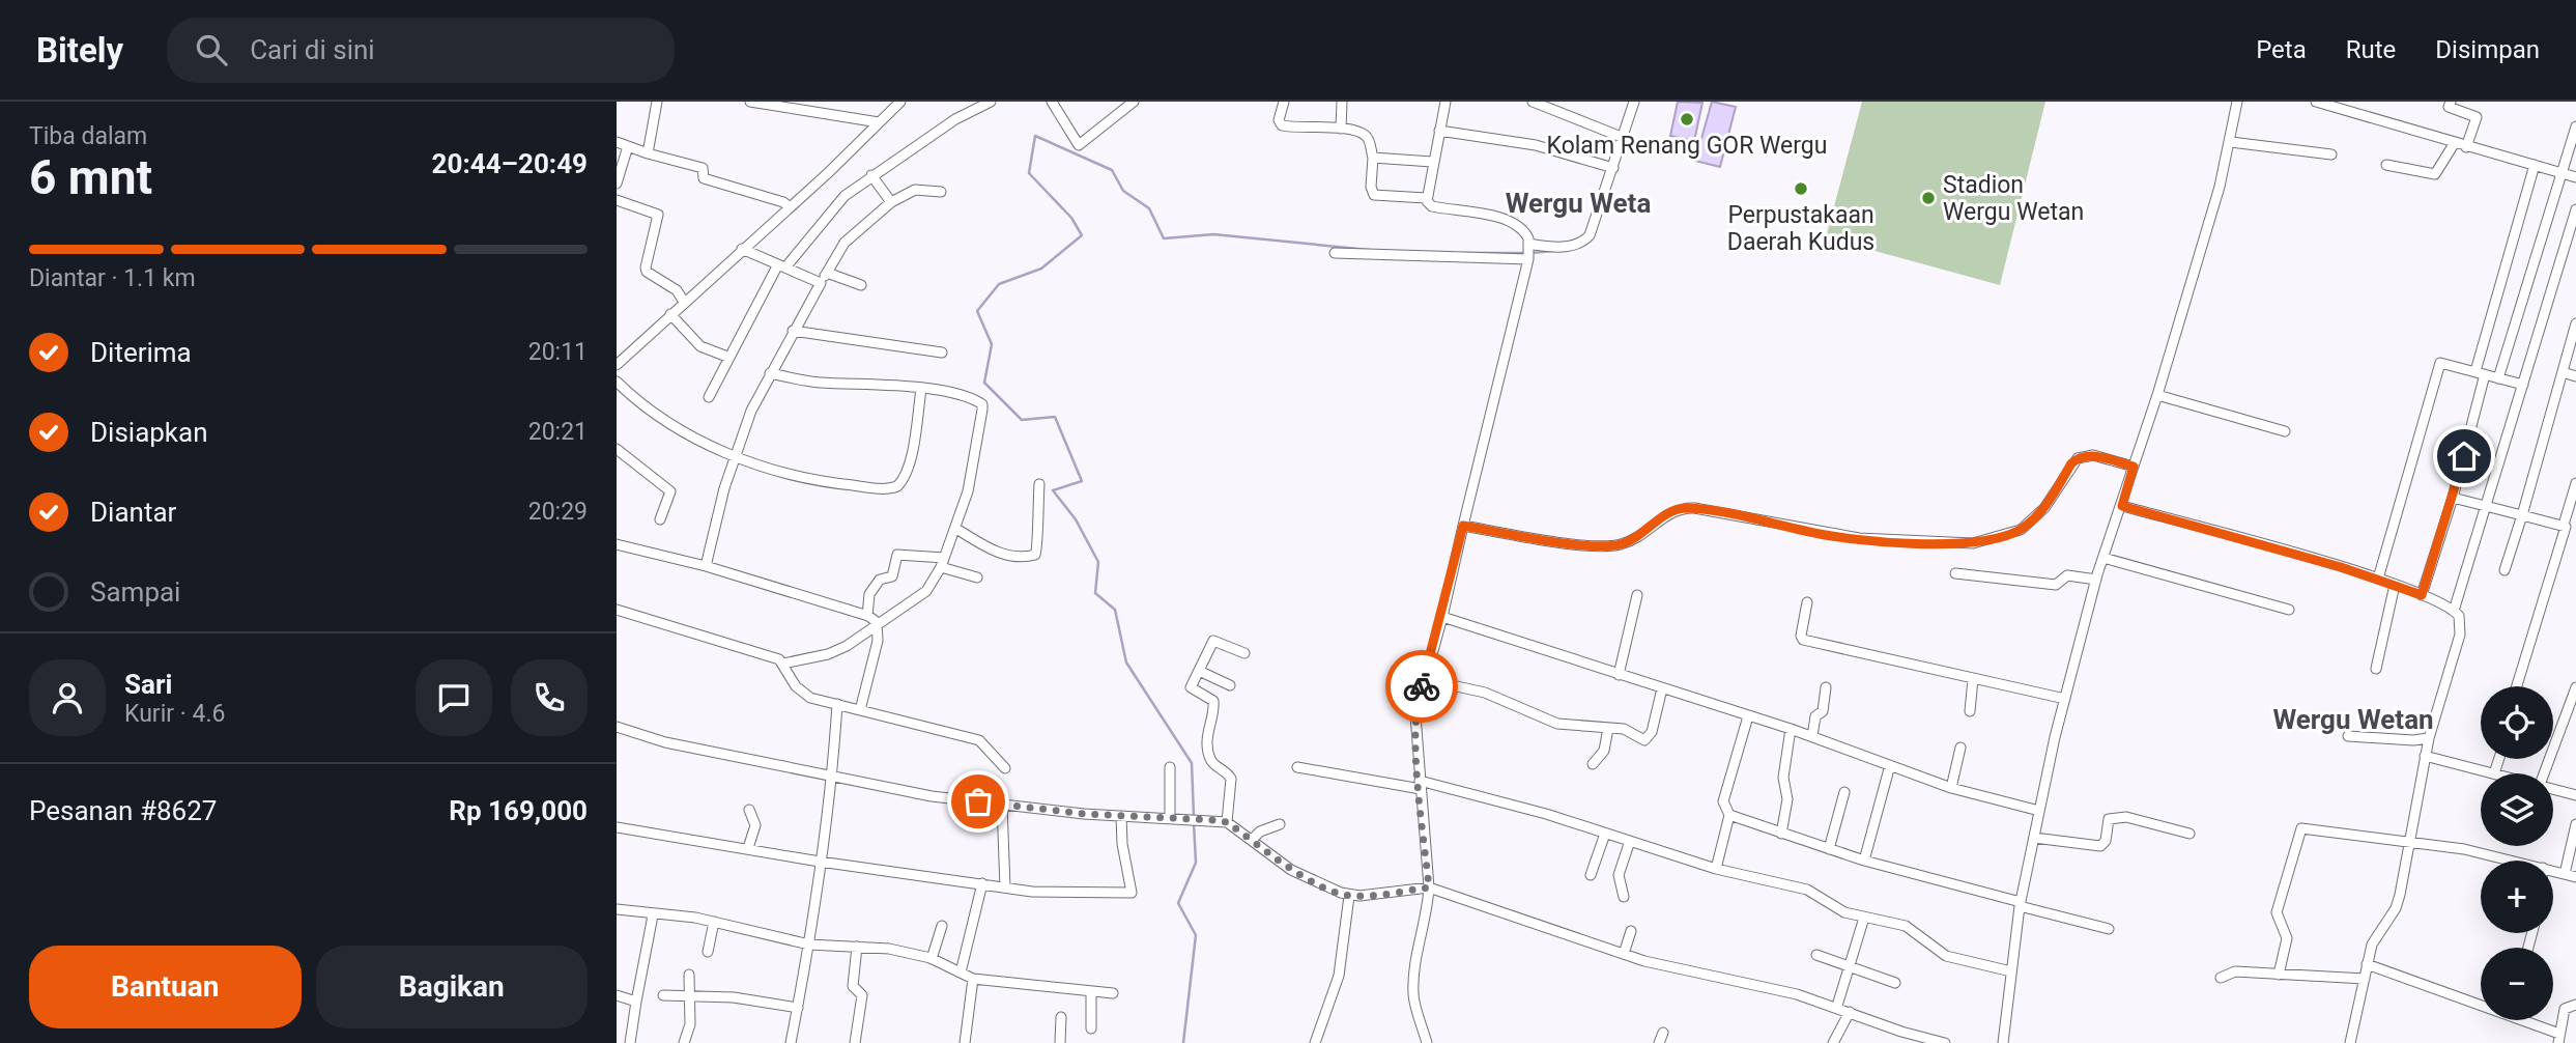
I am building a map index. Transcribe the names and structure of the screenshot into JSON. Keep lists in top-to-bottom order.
{
  "districts": ["Wergu Weta", "Wergu Wetan"],
  "places": ["Kolam Renang GOR Wergu", "Perpustakaan Daerah Kudus", "Stadion Wergu Wetan"],
  "page": {
    "header": "Bitely",
    "search": "Cari di sini",
    "nav": ["Peta", "Rute", "Disimpan"],
    "heading": ["6 mnt", "Tiba dalam", "20:44–20:49"],
    "panel": [
      "Sari",
      "Kurir · 4.6",
      "Pesanan #8627",
      "Rp 169,000"
    ],
    "bar": "Diantar · 1.1 km",
    "list": [
      ["Diterima", "20:11"],
      ["Disiapkan", "20:21"],
      ["Diantar", "20:29"],
      "Sampai"
    ],
    "map_buttons": ["+", "−"],
    "buttons": ["Bantuan", "Bagikan"]
  }
}
